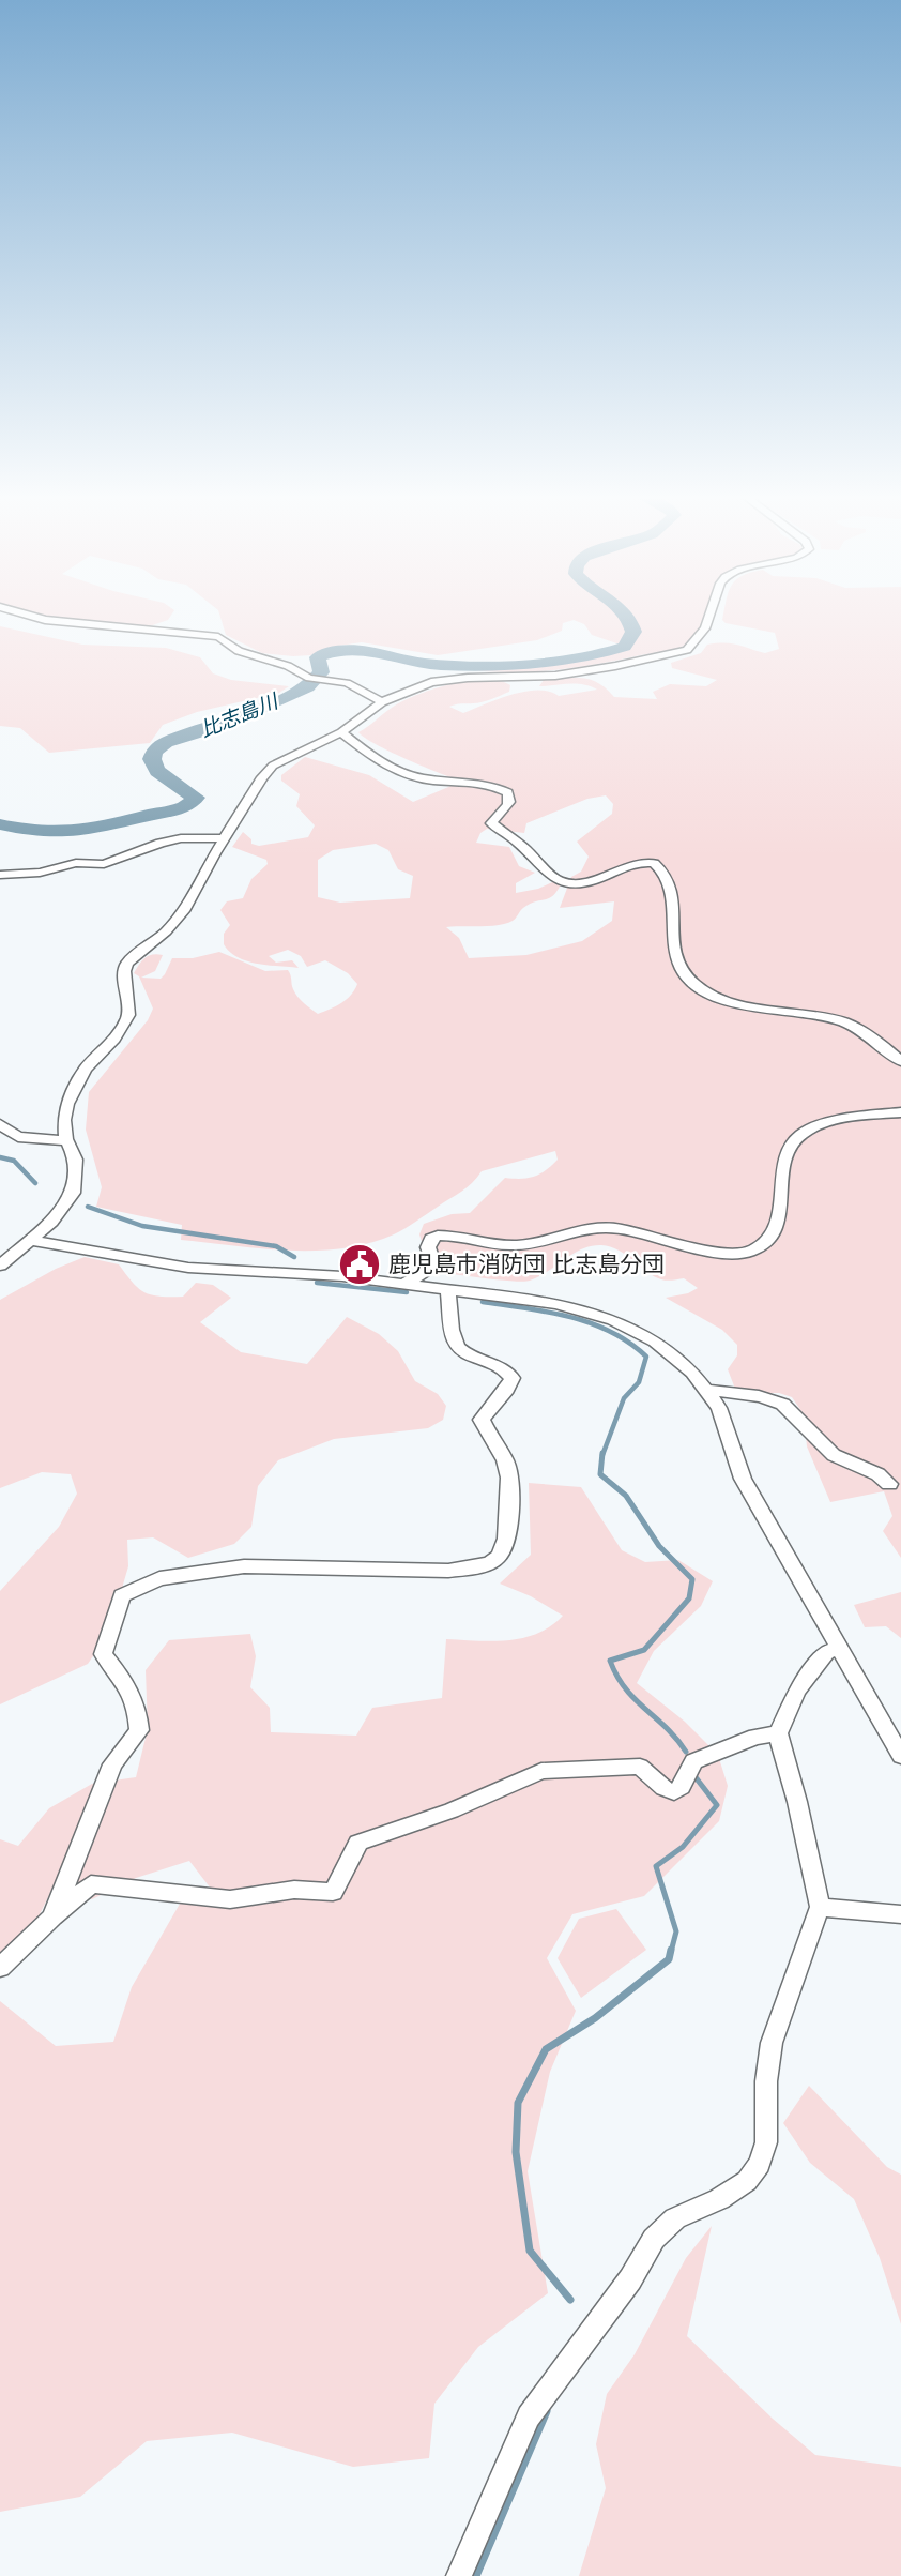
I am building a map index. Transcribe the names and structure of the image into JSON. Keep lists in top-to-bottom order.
{
  "water": ["比志島川"],
  "places": {
    "public building": ["鹿児島市消防団 比志島分団"]
  }
}
